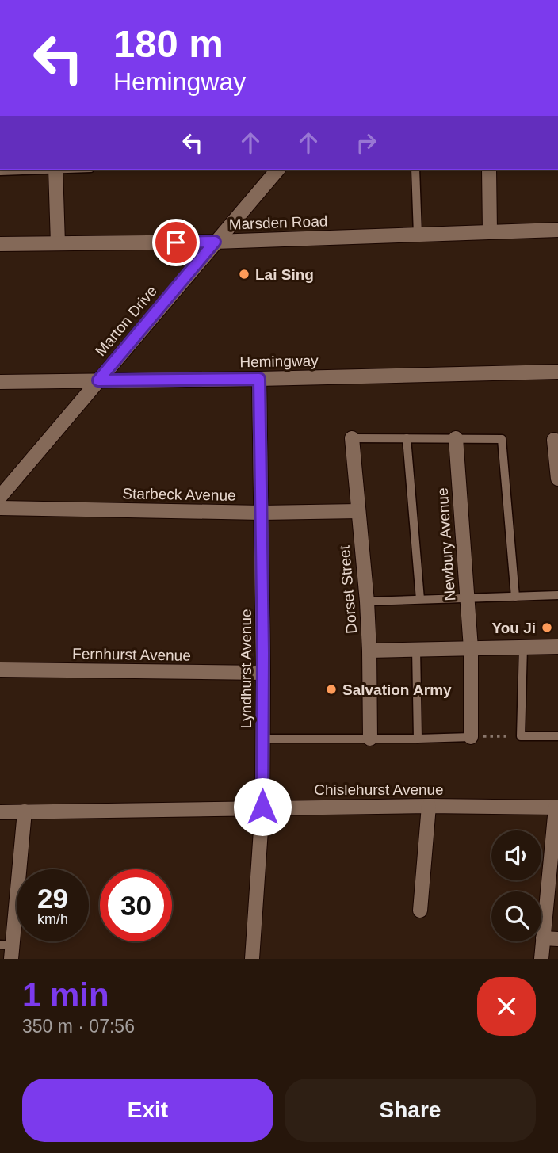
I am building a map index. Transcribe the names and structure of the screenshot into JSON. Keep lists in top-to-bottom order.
{
  "streets": {
    "street": [
      "Marsden Road",
      "Marton Drive",
      "Hemingway",
      "Starbeck Avenue",
      "Newbury Avenue",
      "Dorset Street",
      "Fernhurst Avenue",
      "Lyndhurst Avenue",
      "Chislehurst Avenue"
    ]
  },
  "crossings": [
    ["Marsden Road", "Marton Drive"],
    ["Marton Drive", "Hemingway"],
    ["Hemingway", "Lyndhurst Avenue"],
    ["Starbeck Avenue", "Dorset Street"],
    ["Starbeck Avenue", "Lyndhurst Avenue"],
    ["Fernhurst Avenue", "Lyndhurst Avenue"],
    ["Lyndhurst Avenue", "Chislehurst Avenue"]
  ],
  "places": ["Lai Sing", "You Ji", "Salvation Army"],
  "page": {
    "turn": ["180 m", "Hemingway"],
    "speed": "29 km/h",
    "limit": "30",
    "heading": ["1 min", "350 m · 07:56"],
    "buttons": ["Exit", "Share"]
  }
}
